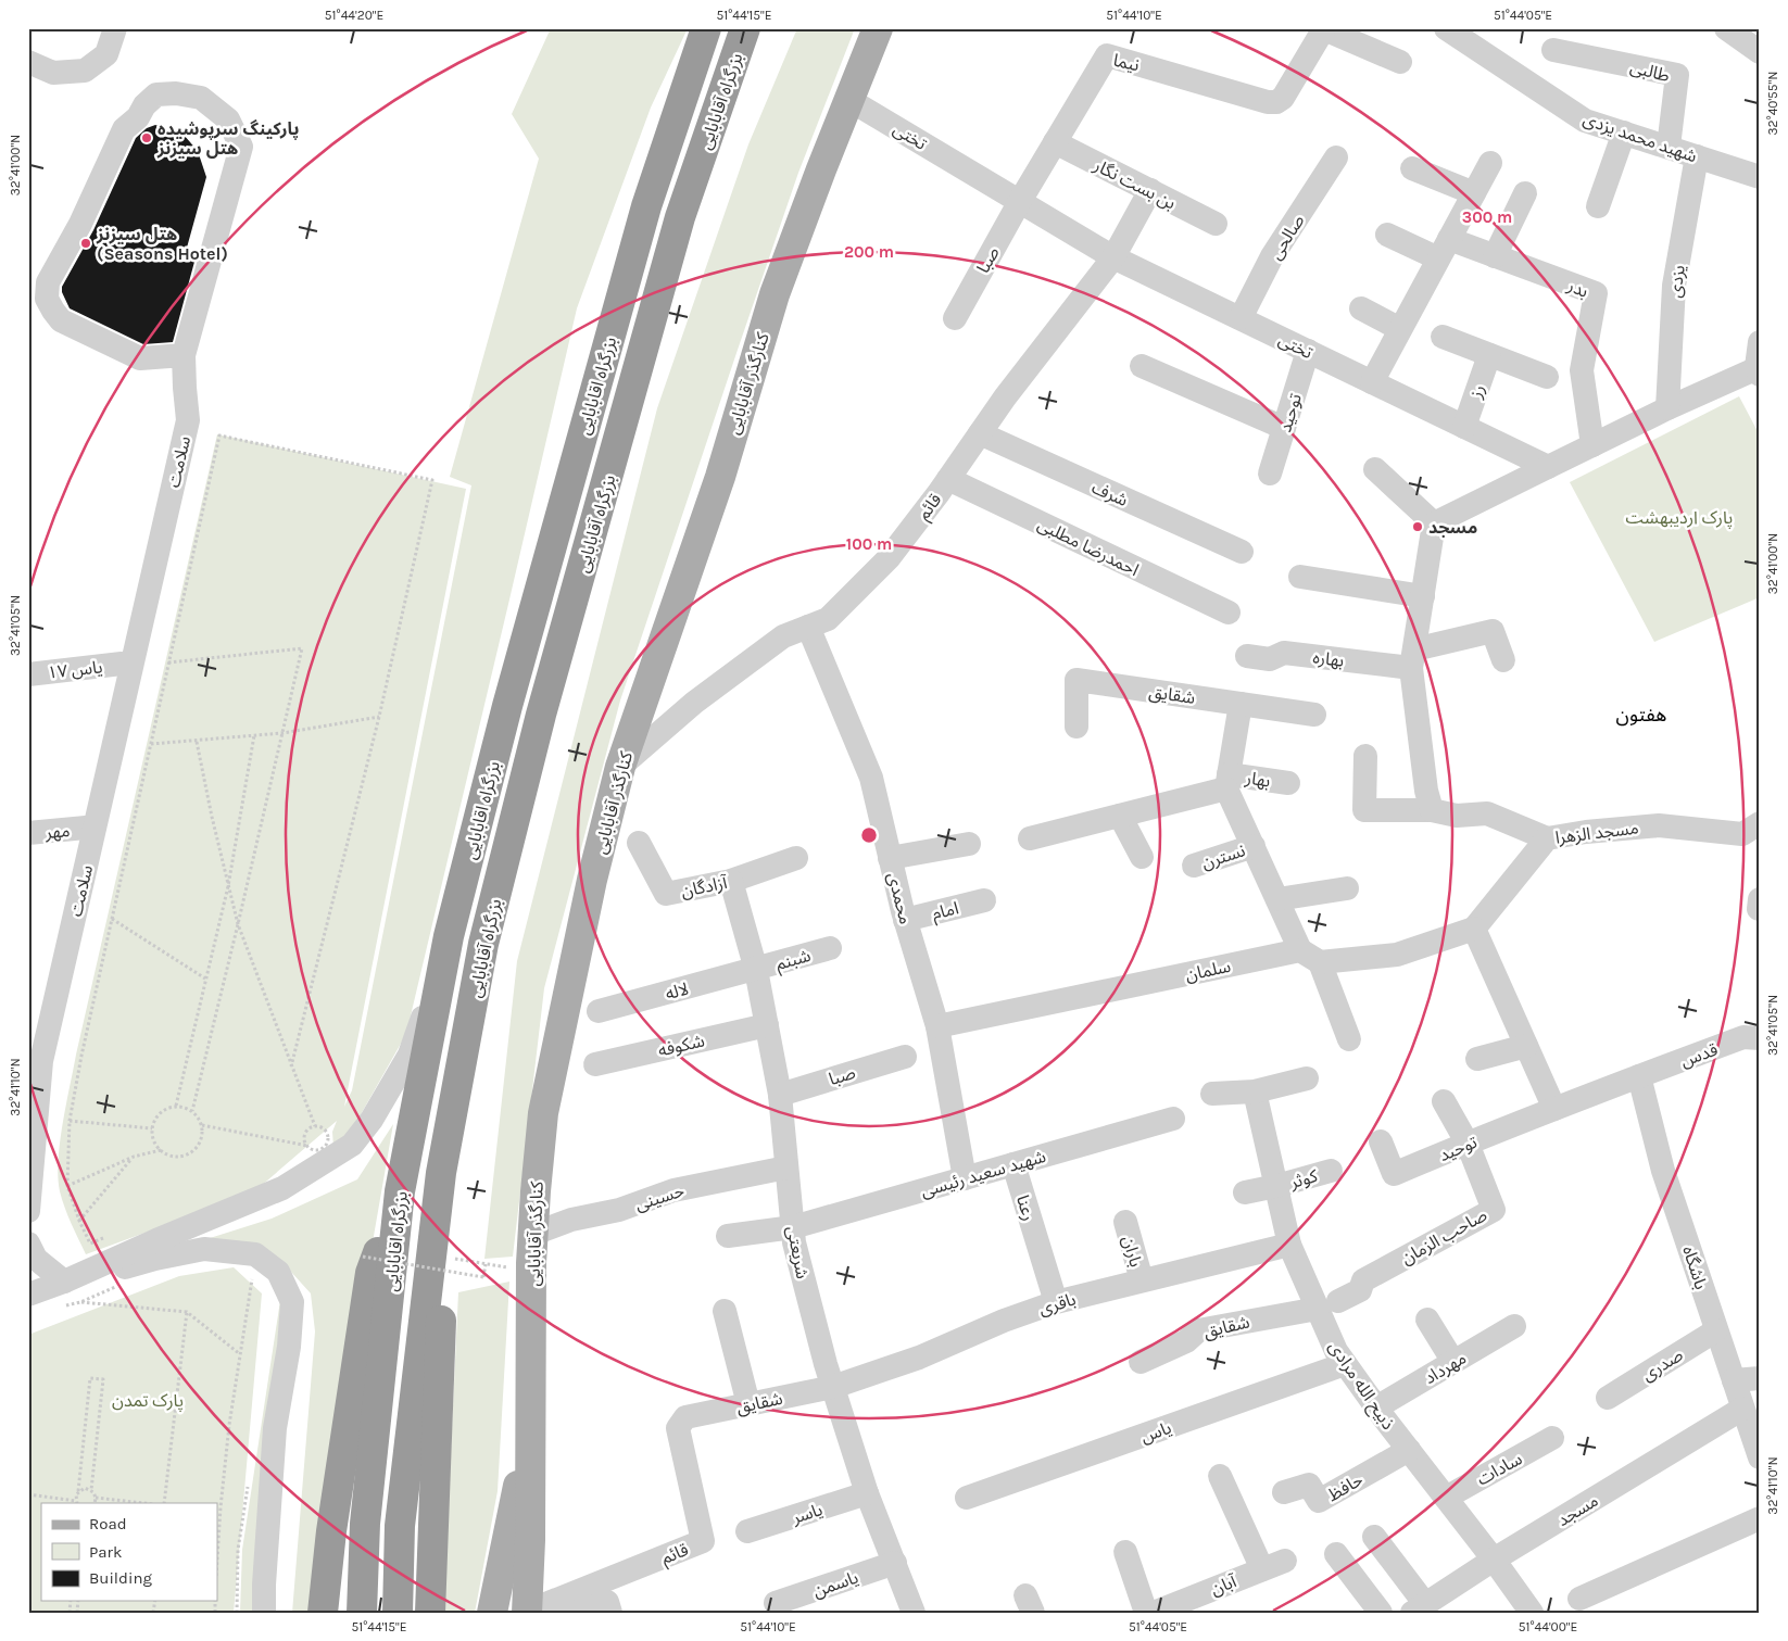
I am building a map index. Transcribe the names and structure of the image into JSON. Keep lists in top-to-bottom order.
{
  "streets": {
    "highway": ["بزرگراه آقابابایی", "بزرگراه اقابابایی"],
    "main road": ["کنارگذر آقابابایی"],
    "street": [
      "نیما",
      "طالبی",
      "تختی",
      "شهید محمد یزدی",
      "بن بست نگار",
      "صالحی",
      "صبا",
      "یزدی",
      "بدر",
      "رز",
      "توحید",
      "سلامت",
      "شرف",
      "قائم",
      "احمدرضا مطلبی",
      "بهاره",
      "یاس ۱۷",
      "شقایق",
      "بهار",
      "مهر",
      "مسجد الزهرا",
      "نسترن",
      "آزادگان",
      "محمدی",
      "امام",
      "شبنم",
      "سلمان",
      "لاله",
      "شکوفه",
      "قدس",
      "شهید سعید رئیسی",
      "کوثر",
      "حسینی",
      "رعنا",
      "صاحب الزمان",
      "باران",
      "شریعتی",
      "باشگاه",
      "باقری",
      "صدری",
      "مهرداد",
      "ذبیح الله مرادی",
      "یاس",
      "سادات",
      "حافظ",
      "مسجد",
      "یاسر",
      "یاسمن",
      "آبان"
    ]
  },
  "crossings": [
    ["نیما", "تختی"],
    ["نیما", "بن بست نگار"],
    ["نیما", "صبا"],
    ["طالبی", "شهید محمد یزدی"],
    ["بزرگراه آقابابایی", "بزرگراه اقابابایی"],
    ["تختی", "صالحی"],
    ["تختی", "صبا"],
    ["تختی", "کنارگذر آقابابایی"],
    ["تختی", "رز"],
    ["تختی", "توحید"],
    ["تختی", "قائم"],
    ["شهید محمد یزدی", "یزدی"],
    ["بن بست نگار", "قائم"],
    ["صبا", "شریعتی"],
    ["کنارگذر آقابابایی", "قائم"],
    ["کنارگذر آقابابایی", "حسینی"],
    ["توحید", "قدس"],
    ["توحید", "صاحب الزمان"],
    ["توحید", "باشگاه"],
    ["سلامت", "یاس ۱۷"],
    ["سلامت", "مهر"],
    ["شرف", "قائم"],
    ["قائم", "احمدرضا مطلبی"],
    ["قائم", "شقایق"],
    ["قائم", "محمدی"],
    ["شقایق", "صاحب الزمان"],
    ["شقایق", "شریعتی"],
    ["شقایق", "باقری"],
    ["شقایق", "ذبیح الله مرادی"],
    ["مسجد الزهرا", "سلمان"],
    ["آزادگان", "شریعتی"],
    ["محمدی", "امام"],
    ["محمدی", "سلمان"],
    ["محمدی", "شهید سعید رئیسی"],
    ["شبنم", "لاله"],
    ["شبنم", "شریعتی"],
    ["لاله", "شریعتی"],
    ["شکوفه", "شریعتی"],
    ["قدس", "باشگاه"],
    ["شهید سعید رئیسی", "رعنا"],
    ["شهید سعید رئیسی", "شریعتی"],
    ["کوثر", "ذبیح الله مرادی"],
    ["حسینی", "شریعتی"],
    ["رعنا", "باقری"],
    ["صاحب الزمان", "ذبیح الله مرادی"],
    ["باران", "باقری"],
    ["شریعتی", "باقری"],
    ["شریعتی", "یاسر"],
    ["شریعتی", "یاسمن"],
    ["باشگاه", "صدری"],
    ["باشگاه", "مسجد"],
    ["باقری", "ذبیح الله مرادی"],
    ["مهرداد", "ذبیح الله مرادی"],
    ["ذبیح الله مرادی", "یاس"],
    ["ذبیح الله مرادی", "سادات"],
    ["ذبیح الله مرادی", "حافظ"],
    ["ذبیح الله مرادی", "مسجد"]
  ],
  "districts": ["هفتون"],
  "parks": ["پارک اردیبهشت", "پارک تمدن"],
  "places": ["پارکینگ سرپوشیده هتل سیزنز", "هتل سیزنز (Seasons Hotel)", "مسجد"],
  "legend": ["Road", "Park", "Building"],
  "coordinates": [
    "51°44'20\"E",
    "51°44'15\"E",
    "51°44'10\"E",
    "51°44'05\"E",
    "32°40'55\"N",
    "32°41'00\"N",
    "32°41'05\"N",
    "32°41'10\"N",
    "51°44'00\"E"
  ],
  "rings": ["300 m", "200 m", "100 m"]
}
